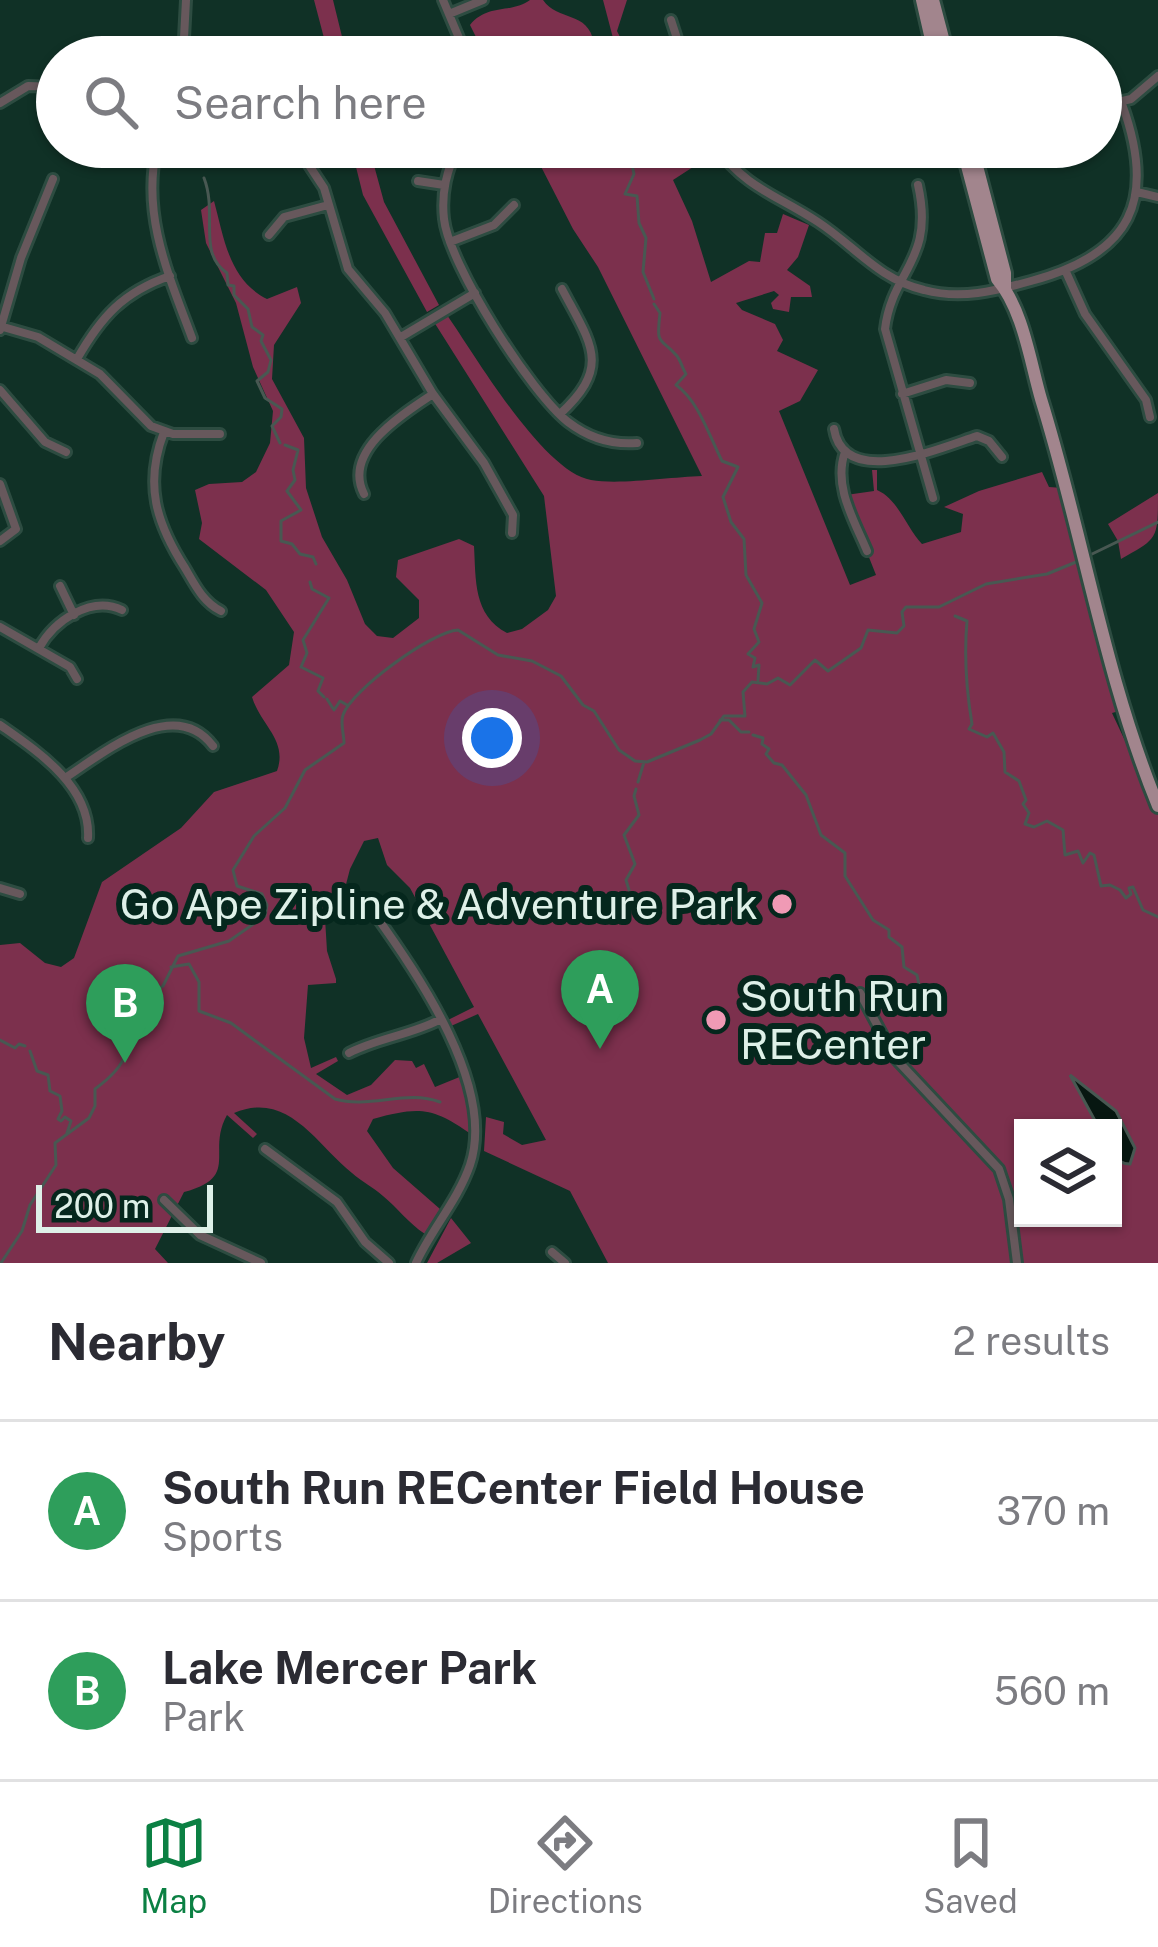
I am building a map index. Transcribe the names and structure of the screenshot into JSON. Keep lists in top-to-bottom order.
{
  "places": ["Go Ape Zipline & Adventure Park", "South Run RECenter"],
  "scale_bar": "200 m",
  "page": {
    "search": "Search here",
    "pins": ["A", "B"],
    "scale": "200 m",
    "heading": ["Nearby", "2 results"],
    "list": [
      {
        "mark": "A",
        "name": "South Run RECenter Field House",
        "note": "Sports",
        "value": "370 m"
      },
      {
        "mark": "B",
        "name": "Lake Mercer Park",
        "note": "Park",
        "value": "560 m"
      }
    ],
    "nav": ["Map", "Directions", "Saved"]
  }
}
